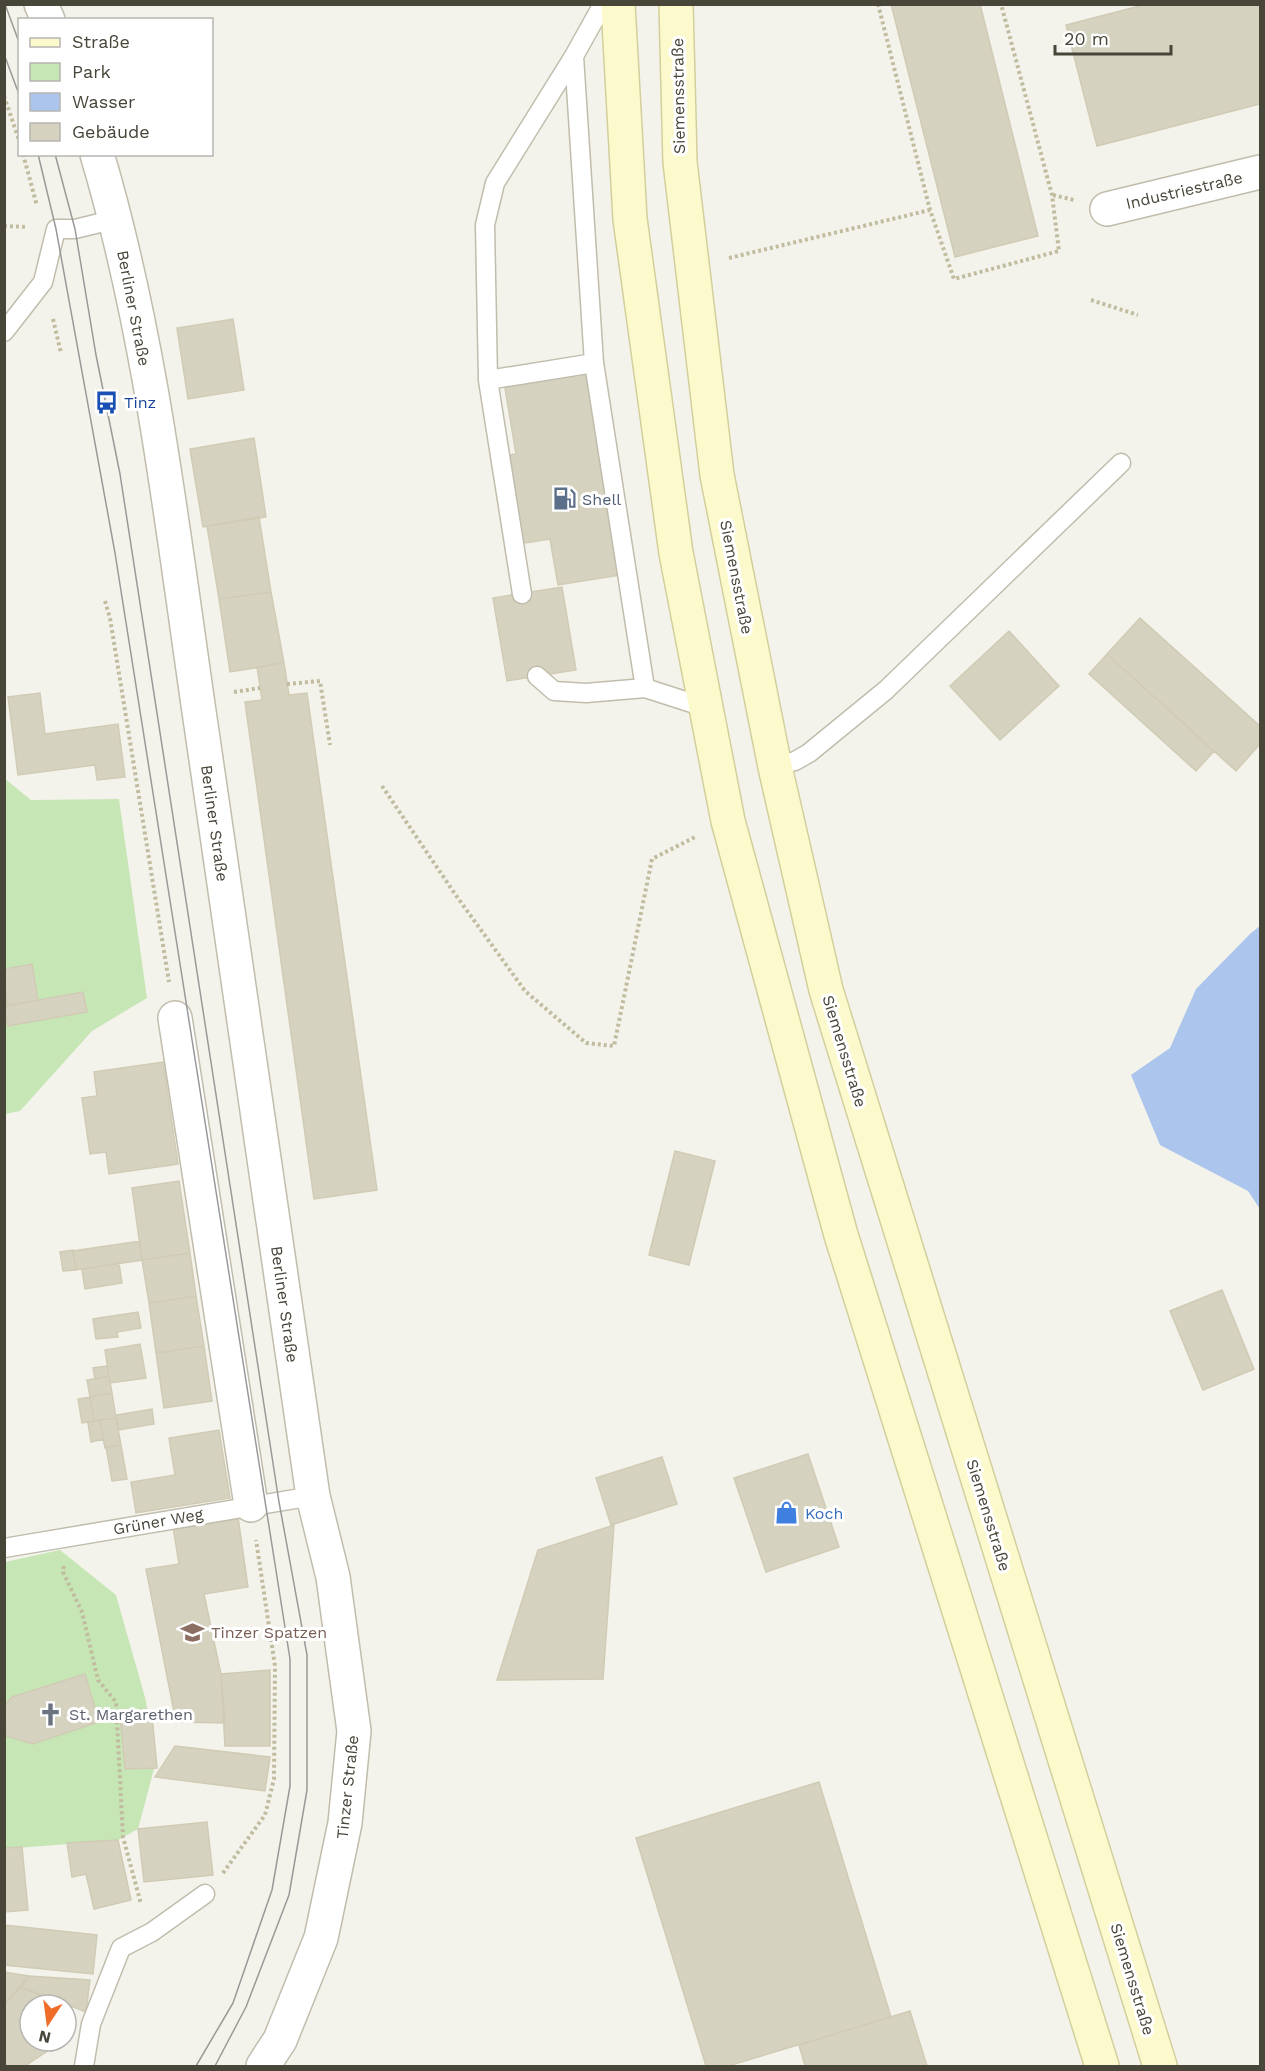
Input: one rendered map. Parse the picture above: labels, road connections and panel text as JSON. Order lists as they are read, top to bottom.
{
  "streets": {
    "main road": ["Siemensstraße"],
    "street": ["Industriestraße", "Berliner Straße", "Tinzer Straße"],
    "lane": ["Grüner Weg"]
  },
  "crossings": [
    ["Berliner Straße", "Grüner Weg"],
    ["Berliner Straße", "Tinzer Straße"],
    ["Grüner Weg", "Tinzer Straße"]
  ],
  "places": {
    "bus stop": ["Tinz"],
    "fuel station": ["Shell"],
    "shop": ["Koch"],
    "school or university": ["Tinzer Spatzen"],
    "church": ["St. Margarethen"]
  },
  "legend": [
    "Straße",
    "Park",
    "Wasser",
    "Gebäude"
  ],
  "scale_bar": "20 m",
  "north": "bottom"
}
